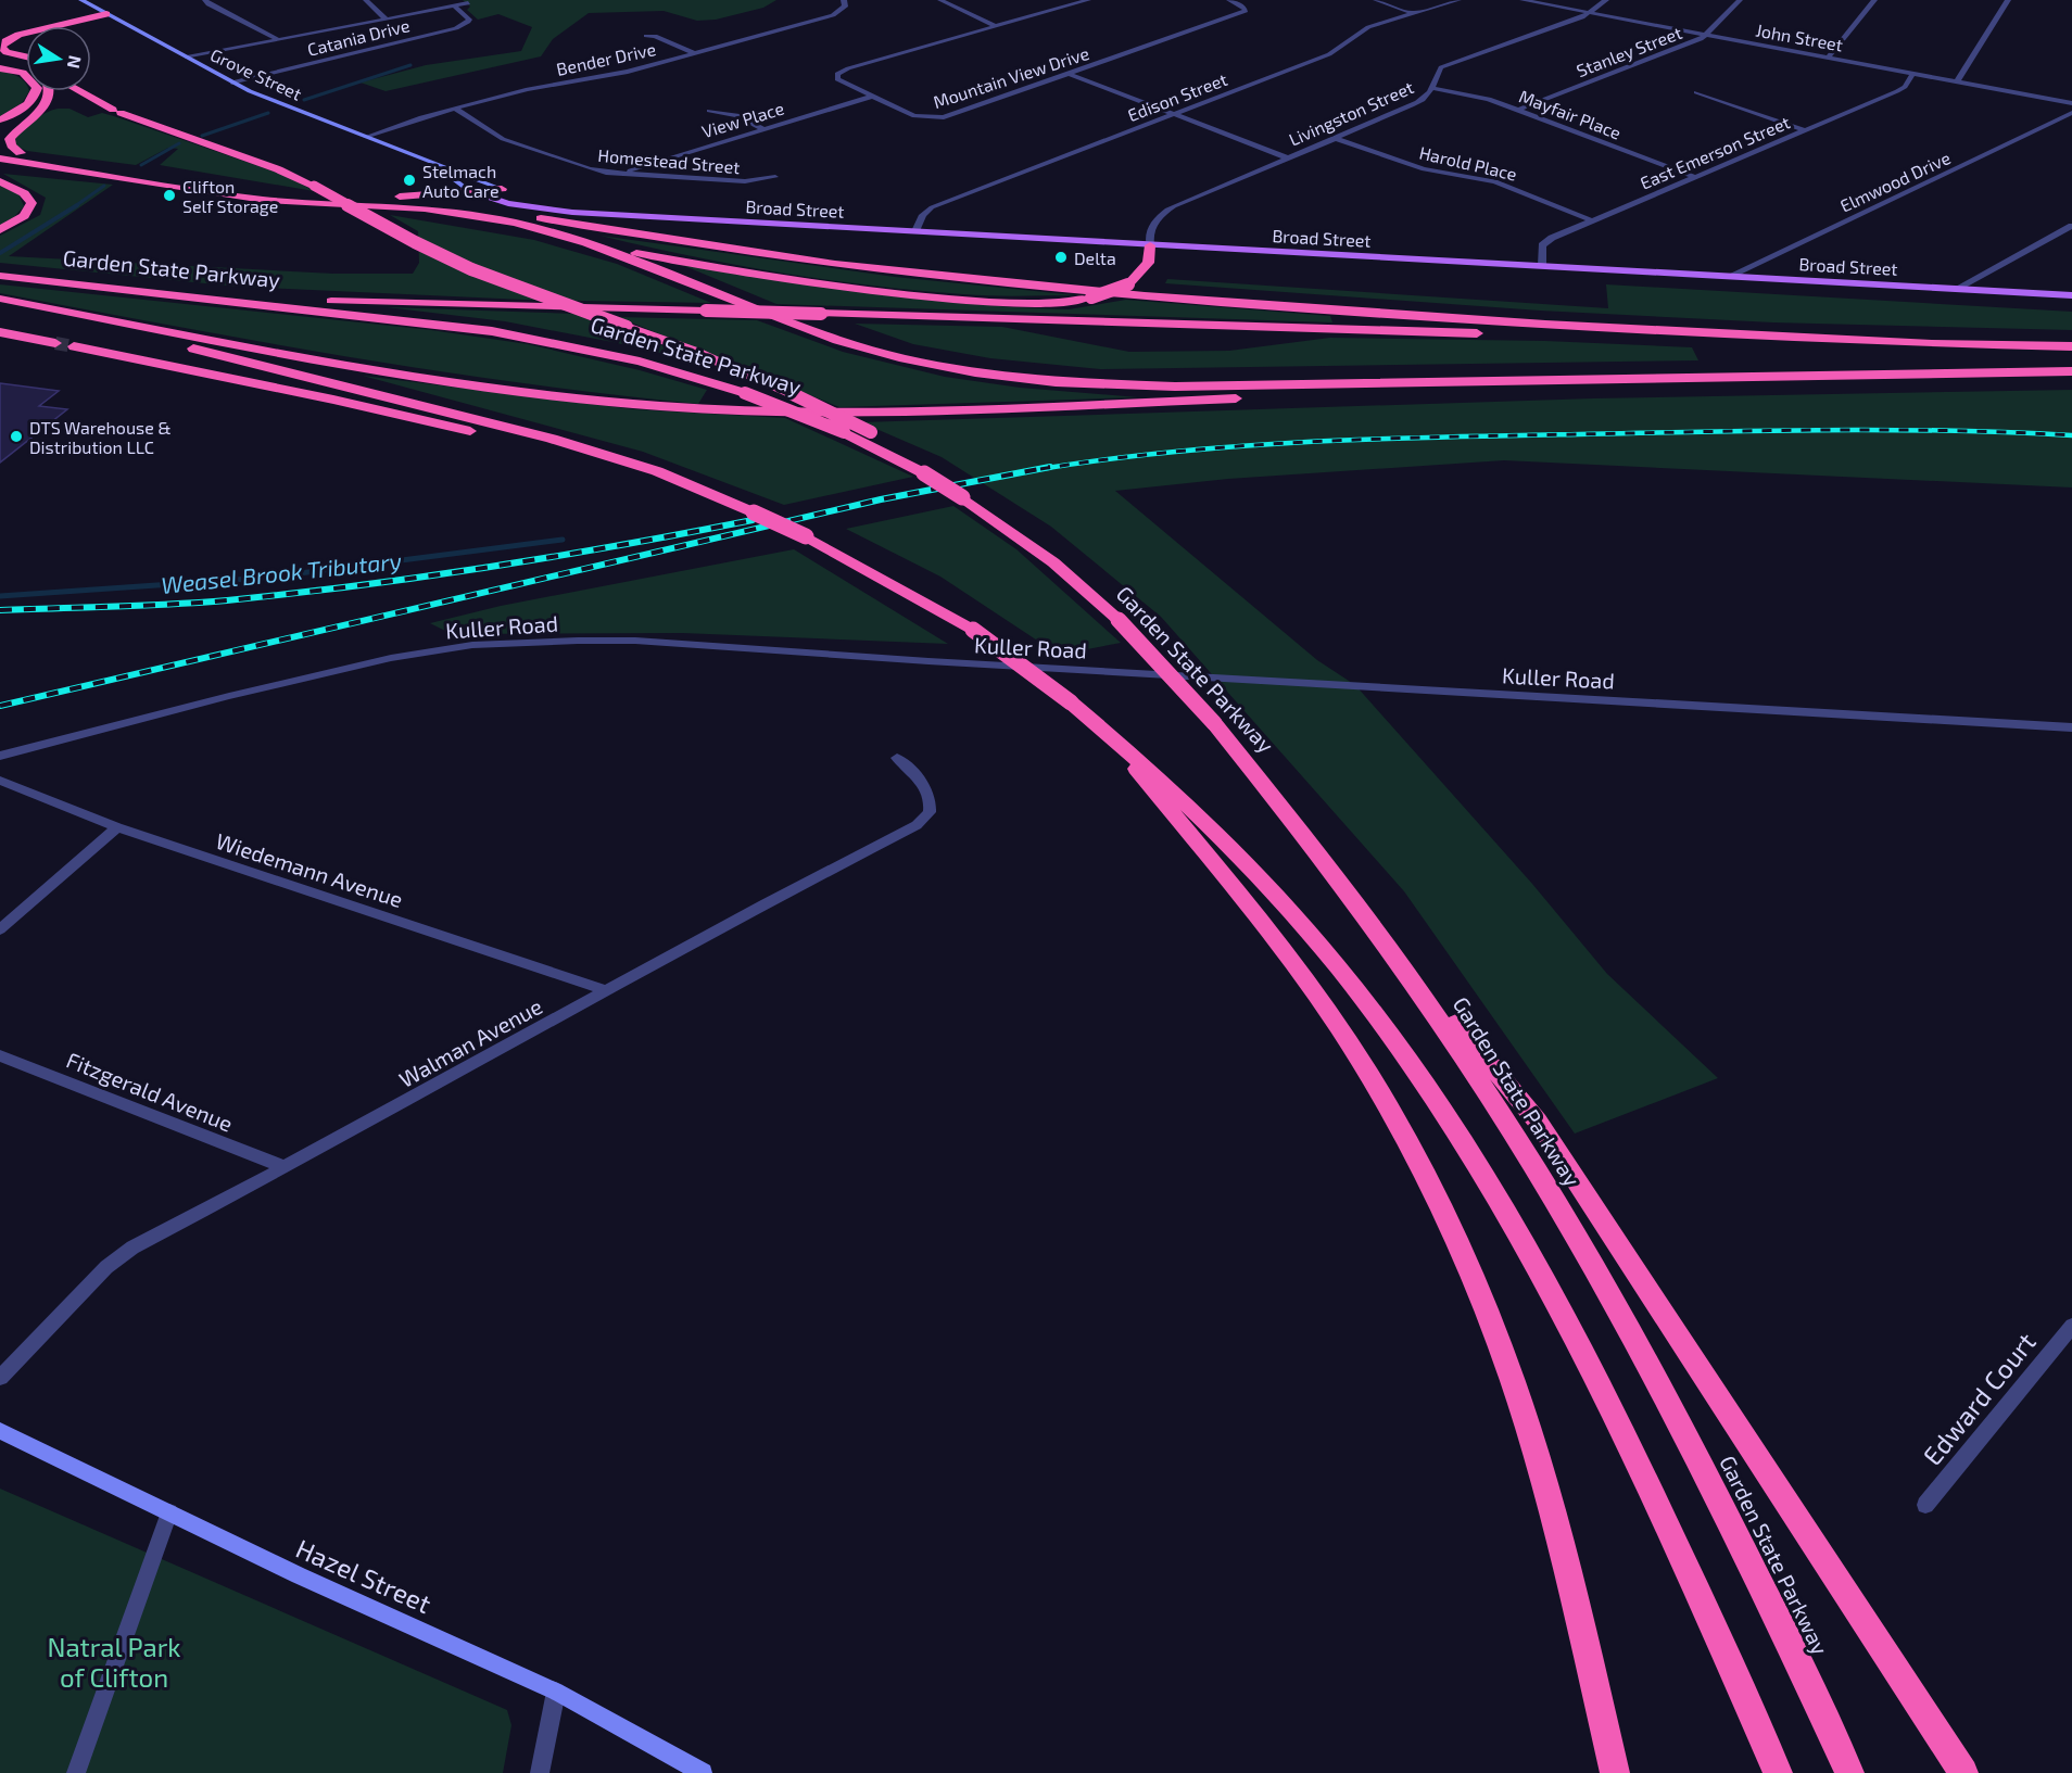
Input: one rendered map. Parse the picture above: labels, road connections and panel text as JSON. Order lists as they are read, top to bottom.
{
  "streets": {
    "highway": ["Garden State Parkway"],
    "main road": ["Broad Street"],
    "street": [
      "Catania Drive",
      "John Street",
      "Stanley Street",
      "Bender Drive",
      "Grove Street",
      "Mountain View Drive",
      "Edison Street",
      "Livingston Street",
      "Mayfair Place",
      "View Place",
      "East Emerson Street",
      "Homestead Street",
      "Harold Place",
      "Elmwood Drive",
      "Kuller Road",
      "Wiedemann Avenue",
      "Walman Avenue",
      "Fitzgerald Avenue",
      "Edward Court",
      "Hazel Street"
    ]
  },
  "crossings": [
    ["Catania Drive", "Grove Street"],
    ["John Street", "Stanley Street"],
    ["John Street", "Livingston Street"],
    ["John Street", "East Emerson Street"],
    ["Stanley Street", "Mayfair Place"],
    ["Bender Drive", "Grove Street"],
    ["Bender Drive", "Homestead Street"],
    ["Grove Street", "Broad Street"],
    ["Mountain View Drive", "View Place"],
    ["Edison Street", "Broad Street"],
    ["Livingston Street", "Mayfair Place"],
    ["Livingston Street", "Harold Place"],
    ["Livingston Street", "Broad Street"],
    ["Mayfair Place", "East Emerson Street"],
    ["View Place", "Homestead Street"],
    ["East Emerson Street", "Harold Place"],
    ["East Emerson Street", "Broad Street"],
    ["Elmwood Drive", "Broad Street"],
    ["Wiedemann Avenue", "Walman Avenue"],
    ["Walman Avenue", "Fitzgerald Avenue"]
  ],
  "water": ["Weasel Brook Tributary"],
  "parks": ["Natral Park of Clifton"],
  "places": [
    "Stelmach Auto Care",
    "Clifton Self Storage",
    "Delta",
    "DTS Warehouse & Distribution LLC"
  ],
  "north": "right"
}
